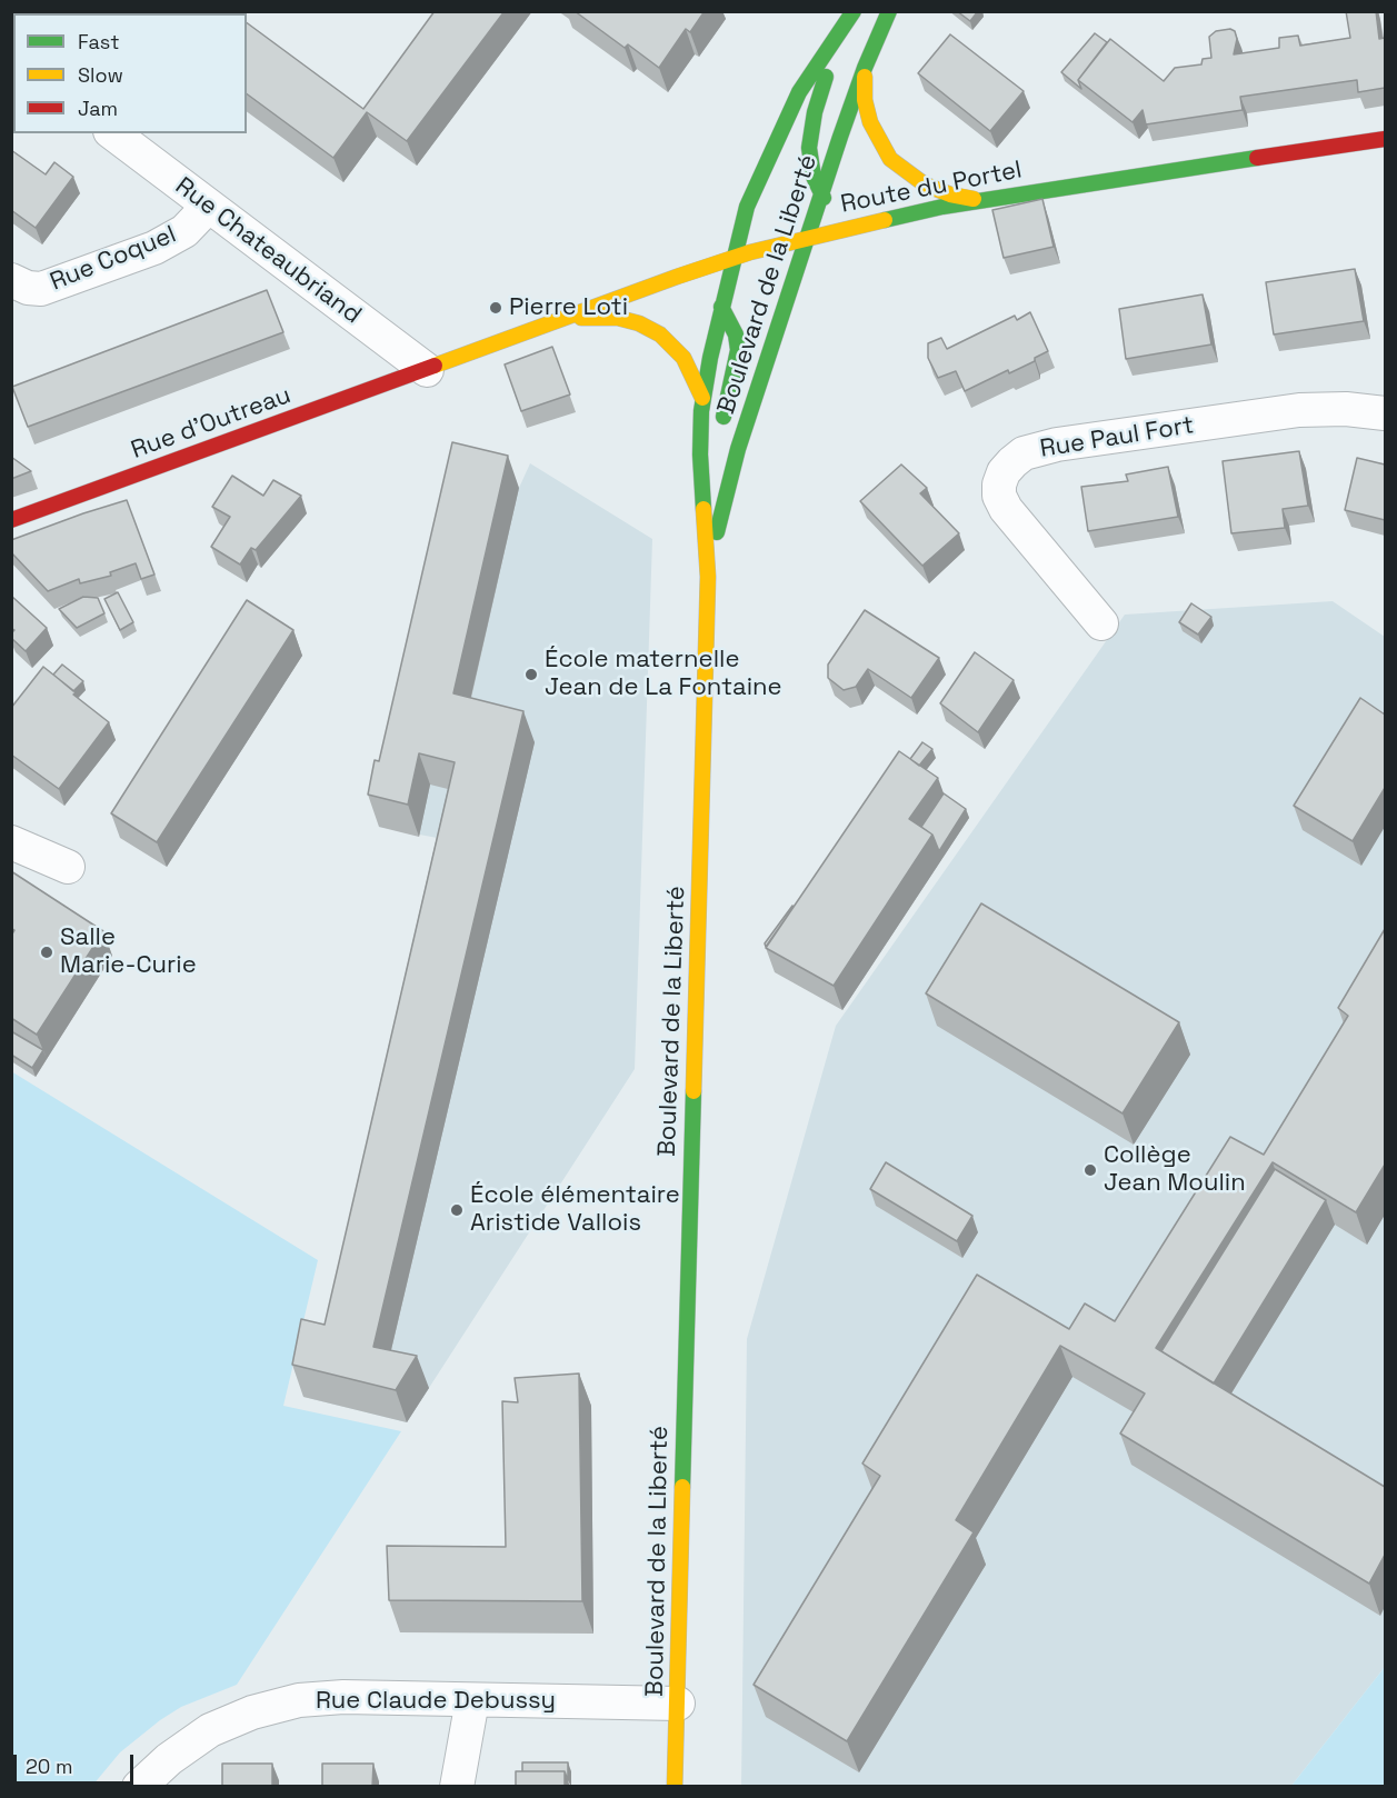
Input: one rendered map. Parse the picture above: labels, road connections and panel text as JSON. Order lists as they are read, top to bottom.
{
  "streets": {
    "main road": ["Route du Portel", "Boulevard de la Liberté", "Rue d'Outreau"],
    "street": [
      "Rue Chateaubriand",
      "Rue Coquel",
      "Rue Paul Fort",
      "Rue Claude Debussy"
    ]
  },
  "crossings": [
    ["Route du Portel", "Rue Chateaubriand"],
    ["Route du Portel", "Boulevard de la Liberté"],
    ["Route du Portel", "Rue d'Outreau"],
    ["Rue Chateaubriand", "Rue Coquel"],
    ["Rue Chateaubriand", "Rue d'Outreau"],
    ["Boulevard de la Liberté", "Rue Claude Debussy"]
  ],
  "places": [
    "Pierre Loti",
    "École maternelle Jean de La Fontaine",
    "Salle Marie-Curie",
    "Collège Jean Moulin",
    "École élémentaire Aristide Vallois"
  ],
  "legend": ["Fast", "Slow", "Jam"],
  "scale_bar": "20 m"
}
